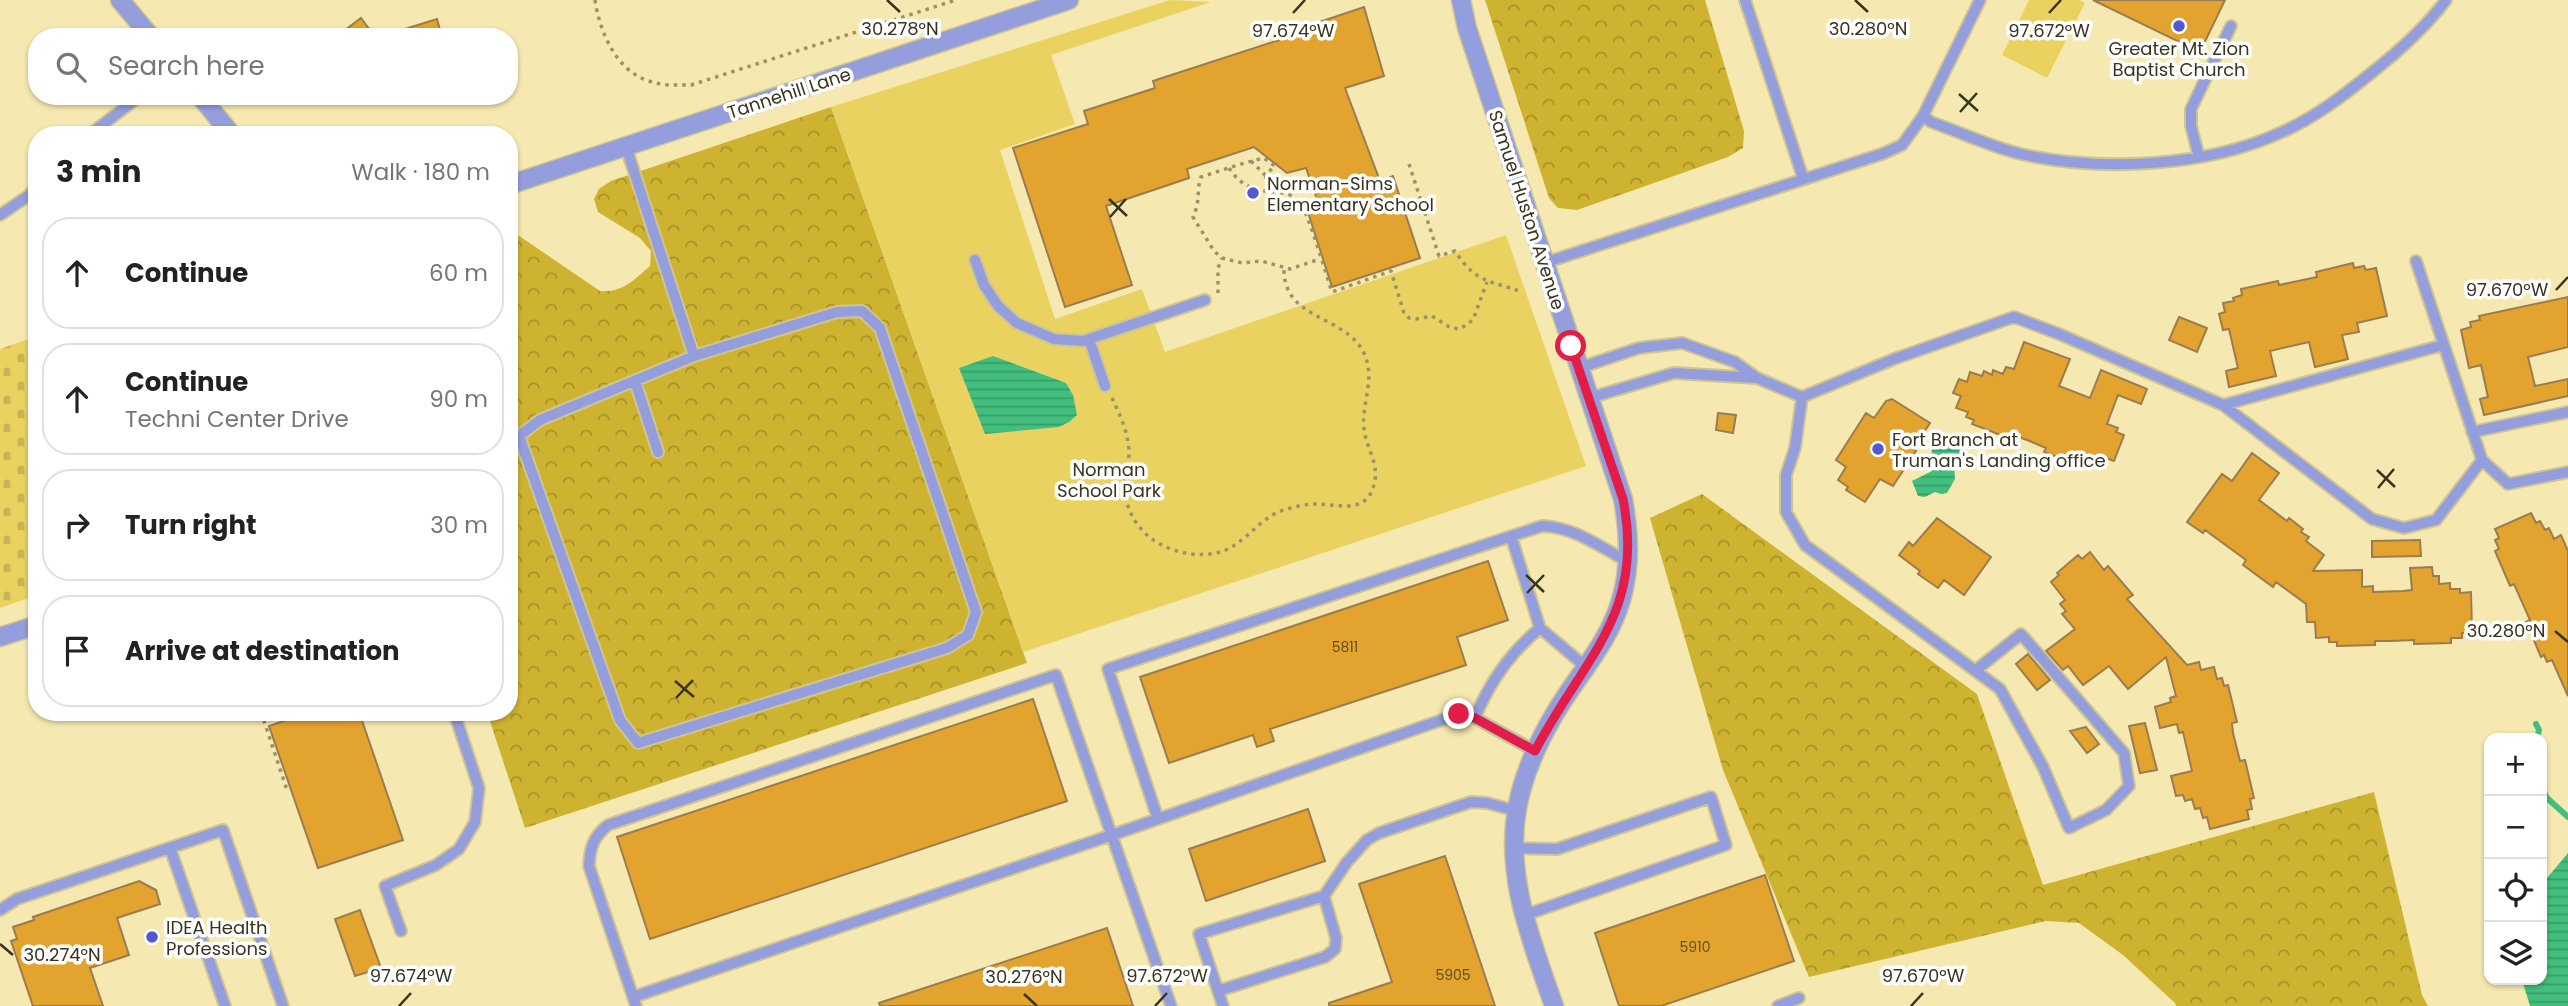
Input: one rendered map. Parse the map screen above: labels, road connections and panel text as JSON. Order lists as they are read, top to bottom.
{
  "streets": {
    "street": ["Tannehill Lane", "Samuel Huston Avenue"]
  },
  "parks": ["Norman School Park"],
  "places": [
    "Greater Mt. Zion Baptist Church",
    "Norman-Sims Elementary School",
    "Fort Branch at Truman's Landing office",
    "IDEA Health Professions"
  ],
  "house_numbers": ["5811", "5910", "5905"],
  "page": {
    "search": "Search here",
    "heading": ["3 min", "Walk · 180 m"],
    "list": [
      ["Continue", "60 m"],
      ["Continue", "Techni Center Drive", "90 m"],
      ["Turn right", "30 m"],
      "Arrive at destination"
    ],
    "map_buttons": ["+", "−"]
  },
  "coordinates": [
    "30.278°N",
    "30.280°N",
    "97.674°W",
    "97.672°W",
    "97.670°W",
    "30.274°N",
    "30.276°N"
  ]
}
